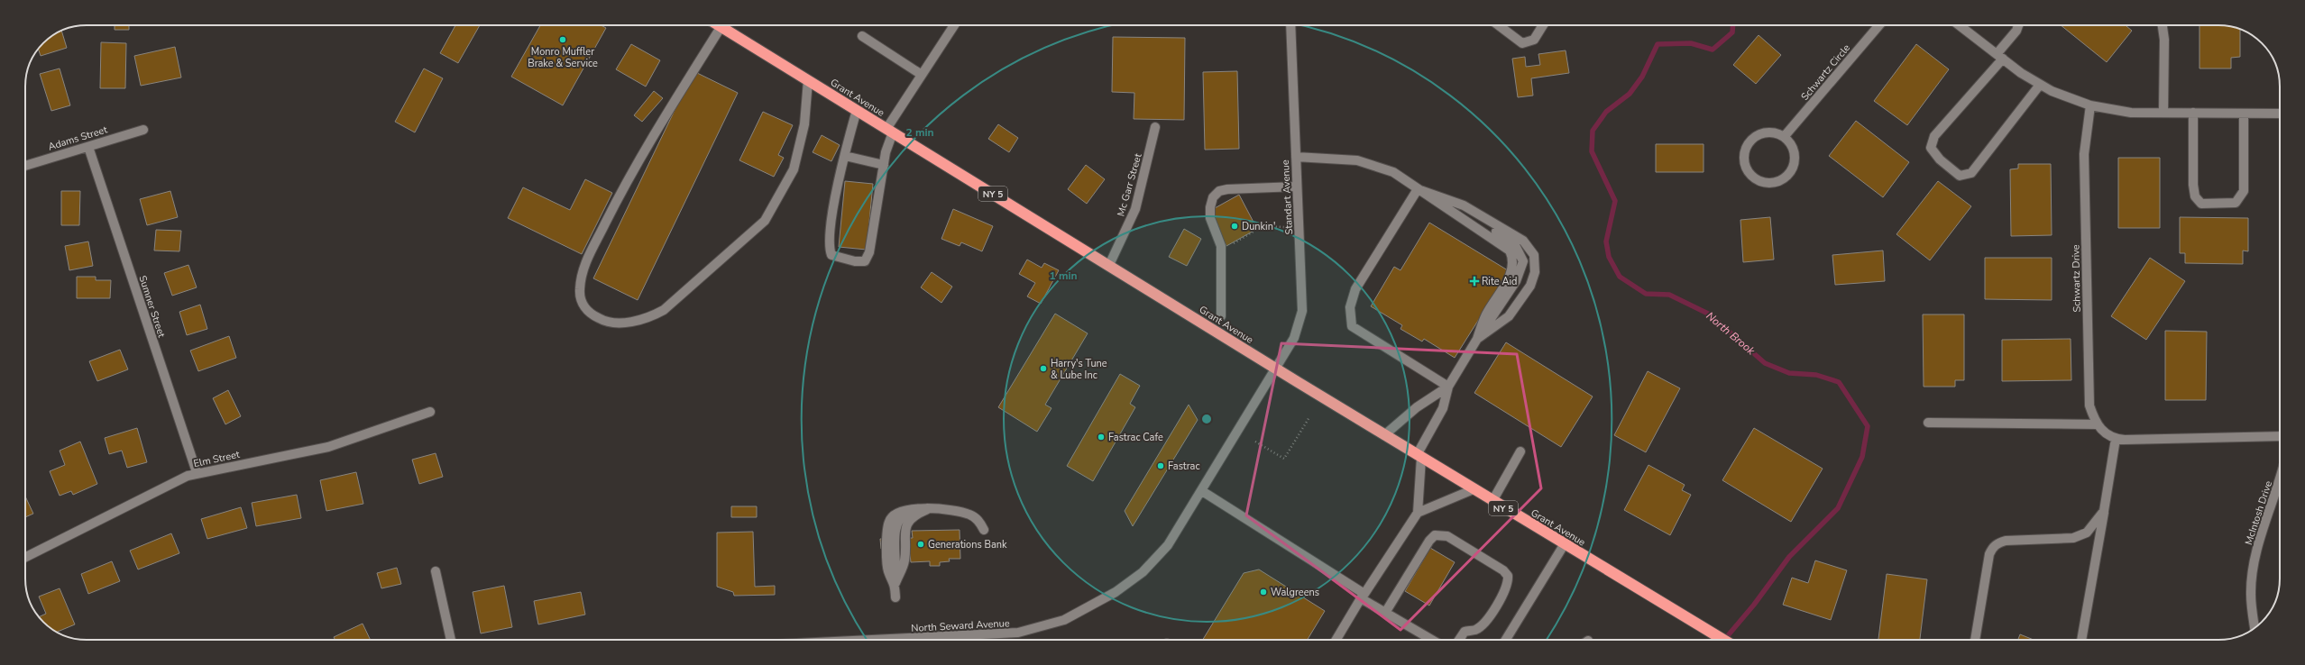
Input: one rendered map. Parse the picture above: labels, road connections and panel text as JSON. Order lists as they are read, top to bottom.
{
  "streets": {
    "highway": ["Grant Avenue", "NY 5"],
    "street": [
      "Schwartz Circle",
      "Adams Street",
      "Mc Garr Street",
      "Standart Avenue",
      "Schwartz Drive",
      "Sumner Street",
      "Elm Street",
      "McIntosh Drive",
      "North Seward Avenue"
    ]
  },
  "crossings": [
    ["Grant Avenue", "Mc Garr Street"],
    ["Grant Avenue", "Standart Avenue"],
    ["Grant Avenue", "North Seward Avenue"],
    ["Adams Street", "Sumner Street"],
    ["Standart Avenue", "North Seward Avenue"],
    ["Sumner Street", "Elm Street"]
  ],
  "water": ["North Brook"],
  "places": {
    "other": [
      "Monro Muffler Brake & Service",
      "Dunkin'",
      "Harry's Tune & Lube Inc",
      "Fastrac Cafe",
      "Fastrac",
      "Generations Bank",
      "Walgreens"
    ],
    "health": ["Rite Aid"]
  },
  "rings": ["2 min", "1 min"]
}
